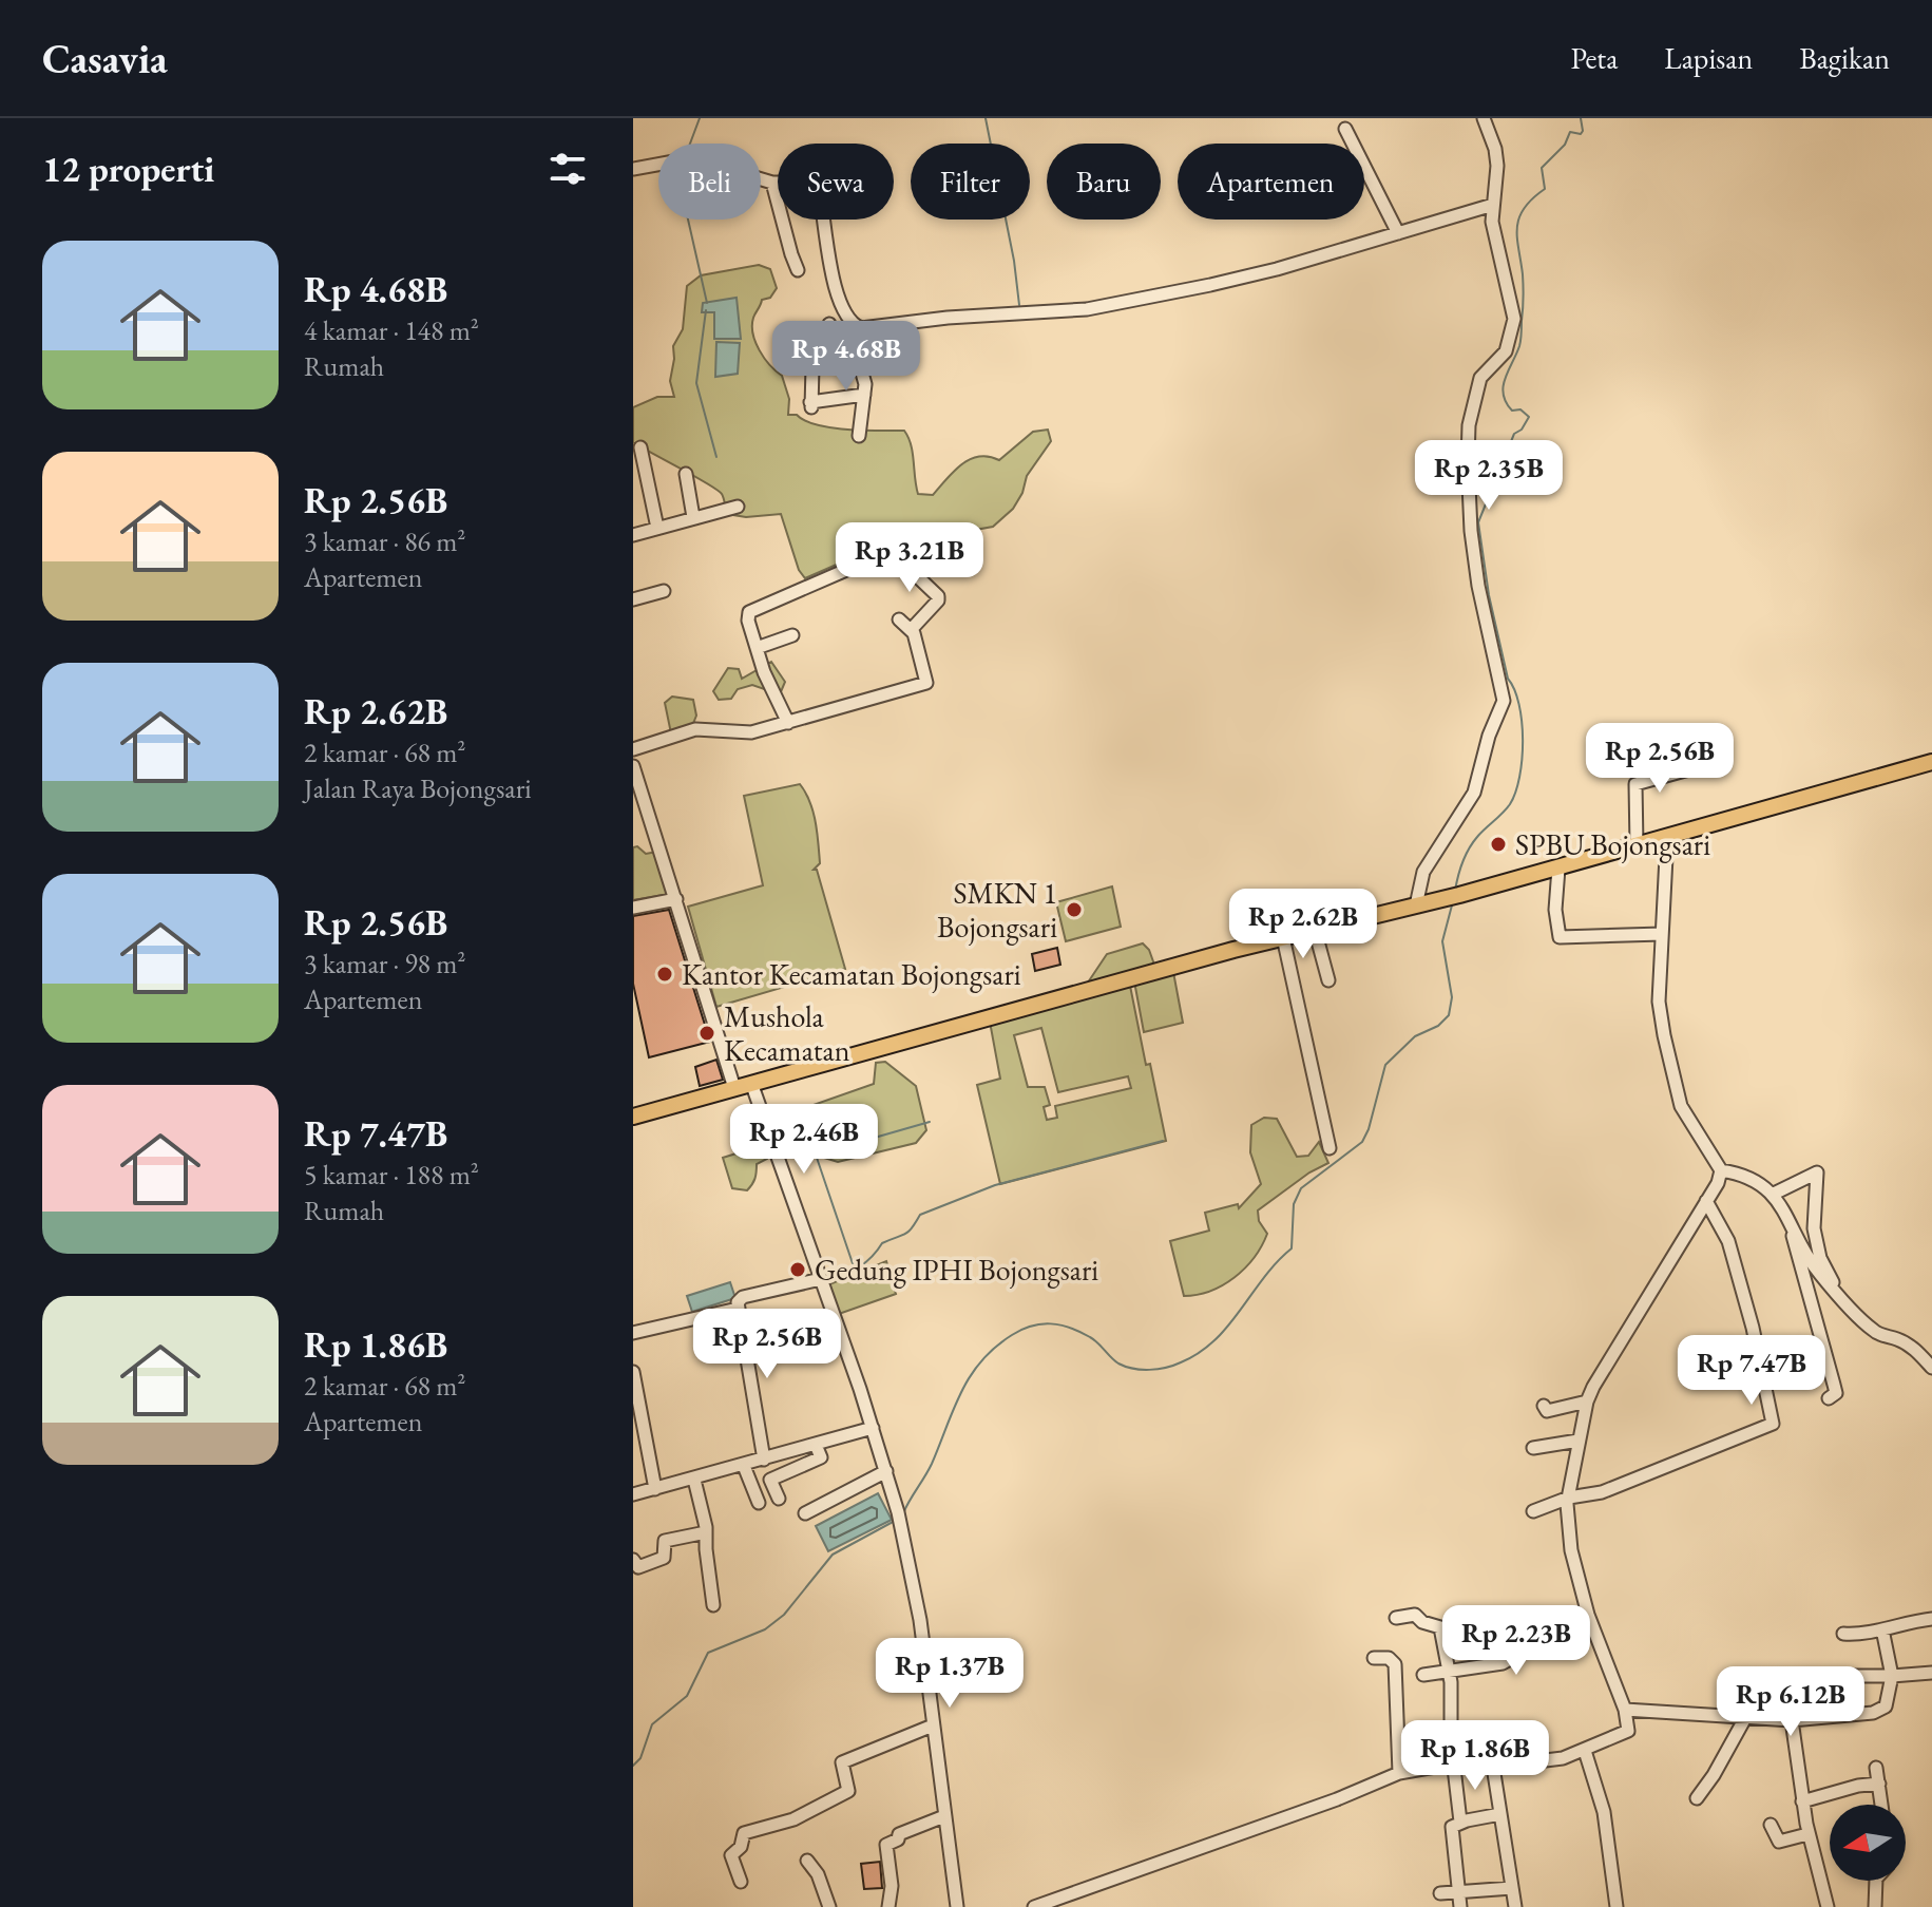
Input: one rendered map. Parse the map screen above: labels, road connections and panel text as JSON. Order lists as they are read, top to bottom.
{
  "places": [
    "SPBU Bojongsari",
    "SMKN 1 Bojongsari",
    "Kantor Kecamatan Bojongsari",
    "Mushola Kecamatan",
    "Gedung IPHI Bojongsari"
  ],
  "north": "left",
  "page": {
    "header": "Casavia",
    "nav": ["Peta", "Lapisan", "Bagikan"],
    "heading": "12 properti",
    "chip": [
      "Beli",
      "Sewa",
      "Filter",
      "Baru",
      "Apartemen"
    ],
    "list": [
      {
        "name": "Rp 4.68B",
        "note": "4 kamar · 148 m² · Rumah"
      },
      {
        "name": "Rp 2.56B",
        "note": "3 kamar · 86 m² · Apartemen"
      },
      {
        "name": "Rp 2.62B",
        "note": "2 kamar · 68 m² · Jalan Raya Bojongsari"
      },
      {
        "name": "Rp 2.56B",
        "note": "3 kamar · 98 m² · Apartemen"
      },
      {
        "name": "Rp 7.47B",
        "note": "5 kamar · 188 m² · Rumah"
      },
      {
        "name": "Rp 1.86B",
        "note": "2 kamar · 68 m² · Apartemen"
      }
    ],
    "price": [
      "Rp 4.68B",
      "Rp 2.35B",
      "Rp 3.21B",
      "Rp 2.56B",
      "Rp 2.62B",
      "Rp 2.46B",
      "Rp 2.56B",
      "Rp 7.47B",
      "Rp 2.23B",
      "Rp 1.37B",
      "Rp 6.12B",
      "Rp 1.86B"
    ]
  }
}
